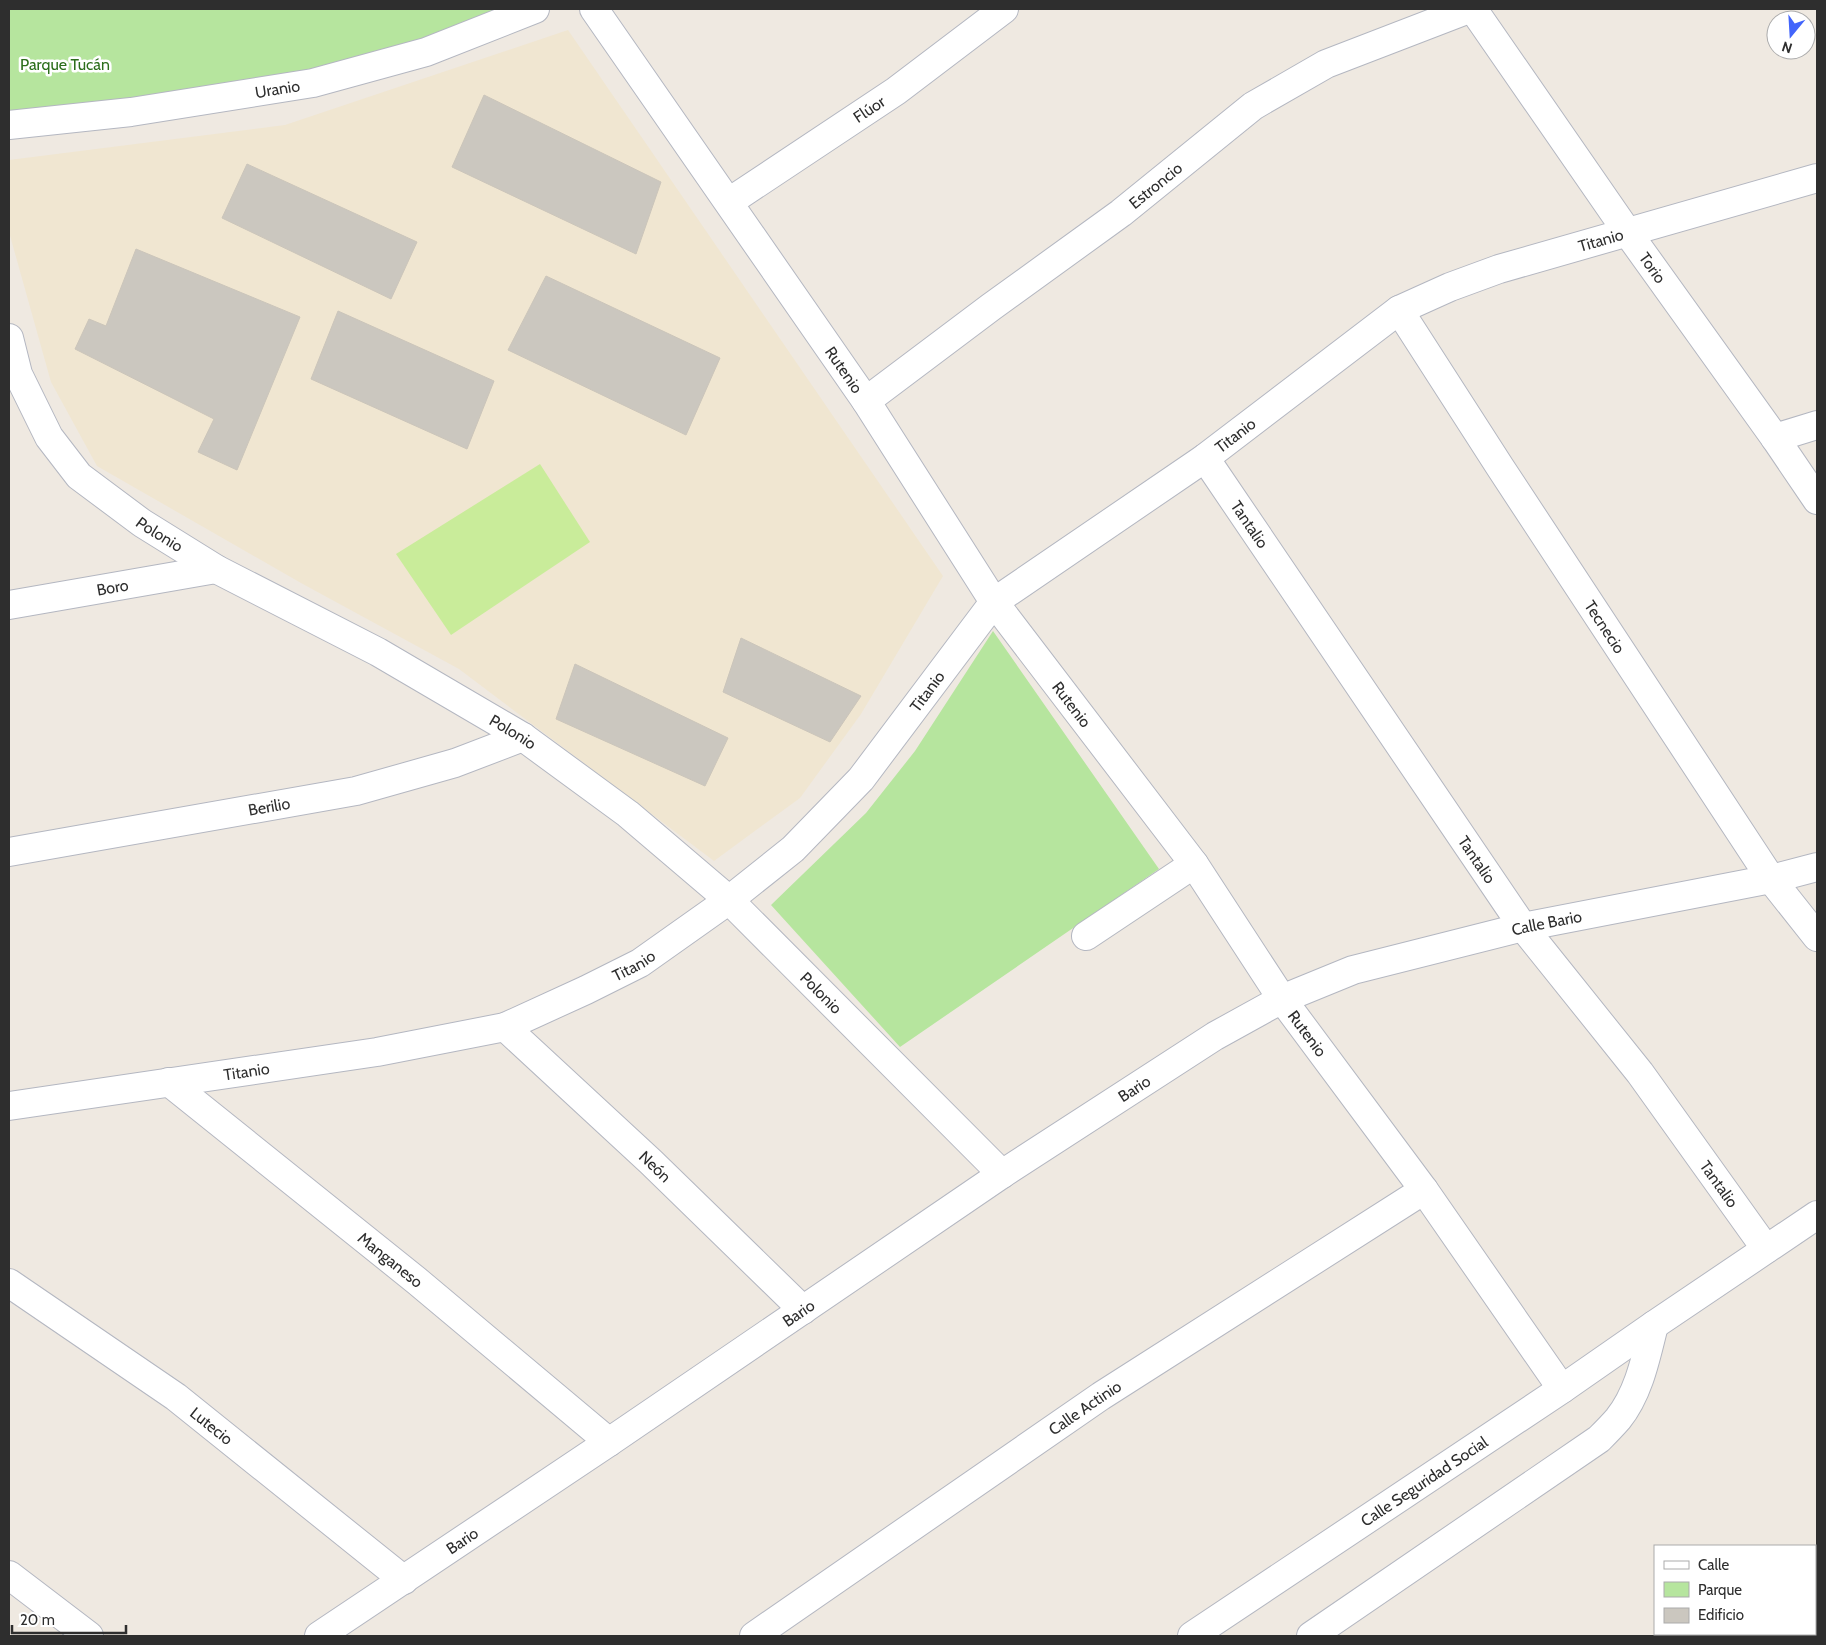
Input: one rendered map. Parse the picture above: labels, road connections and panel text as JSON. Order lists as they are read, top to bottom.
{
  "streets": {
    "street": [
      "Uranio",
      "Flúor",
      "Estroncio",
      "Titanio",
      "Torio",
      "Rutenio",
      "Tantalio",
      "Polonio",
      "Boro",
      "Tecnecio",
      "Berilio",
      "Calle Bario",
      "Bario",
      "Neón",
      "Manganeso",
      "Calle Actinio",
      "Lutecio",
      "Calle Seguridad Social"
    ]
  },
  "crossings": [
    ["Flúor", "Rutenio"],
    ["Estroncio", "Rutenio"],
    ["Titanio", "Torio"],
    ["Titanio", "Rutenio"],
    ["Titanio", "Tantalio"],
    ["Titanio", "Polonio"],
    ["Titanio", "Tecnecio"],
    ["Titanio", "Neón"],
    ["Titanio", "Manganeso"],
    ["Rutenio", "Calle Bario"],
    ["Rutenio", "Bario"],
    ["Rutenio", "Calle Actinio"],
    ["Rutenio", "Calle Seguridad Social"],
    ["Tantalio", "Calle Bario"],
    ["Tantalio", "Calle Seguridad Social"],
    ["Polonio", "Boro"],
    ["Polonio", "Berilio"],
    ["Polonio", "Bario"],
    ["Tecnecio", "Calle Bario"],
    ["Calle Bario", "Bario"],
    ["Bario", "Neón"],
    ["Bario", "Manganeso"],
    ["Bario", "Lutecio"]
  ],
  "parks": ["Parque Tucán"],
  "legend": ["Calle", "Parque", "Edificio"],
  "scale_bar": "20 m",
  "north": "bottom"
}
